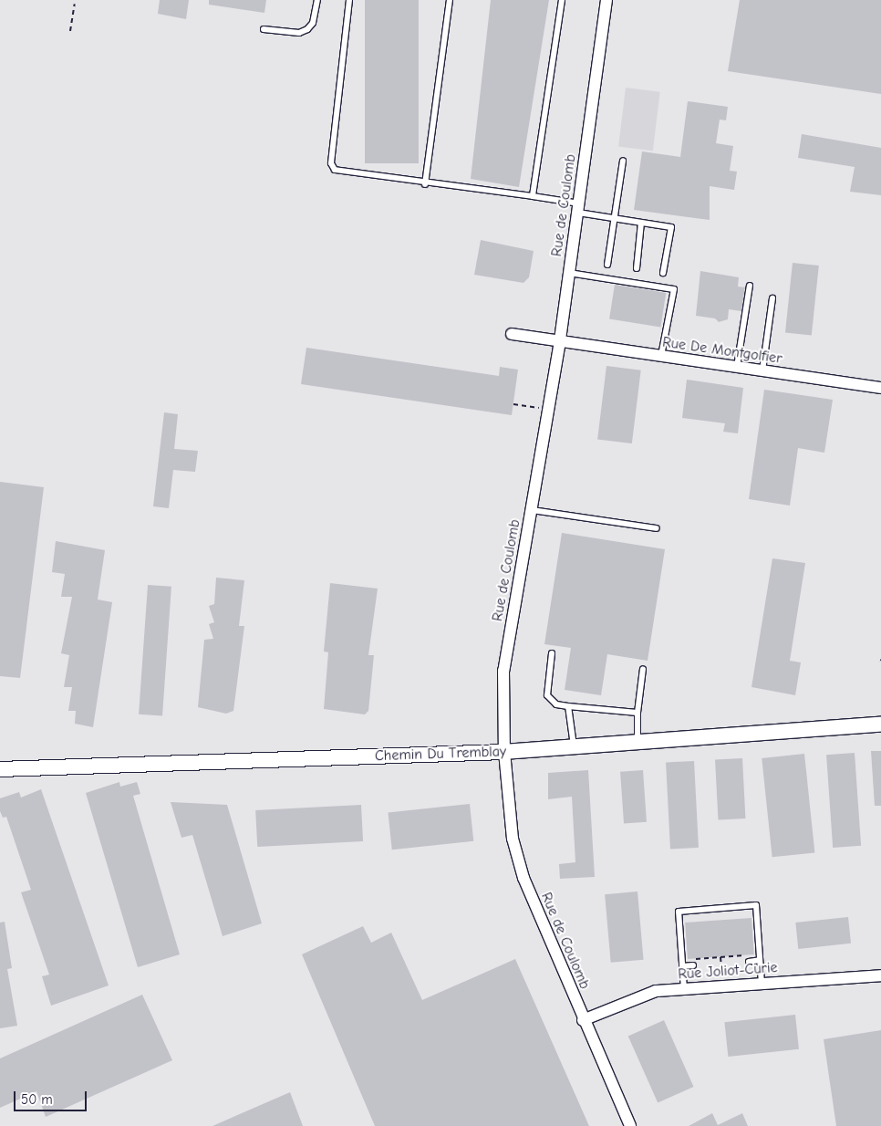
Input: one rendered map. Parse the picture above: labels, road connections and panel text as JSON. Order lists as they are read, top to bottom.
{
  "streets": {
    "street": [
      "Rue de Coulomb",
      "Rue De Montgolfier",
      "Chemin Du Tremblay",
      "Rue Joliot-Curie"
    ]
  },
  "crossings": [
    ["Rue de Coulomb", "Rue De Montgolfier"],
    ["Rue de Coulomb", "Chemin Du Tremblay"],
    ["Rue de Coulomb", "Rue Joliot-Curie"]
  ],
  "scale_bar": "50 m"
}
